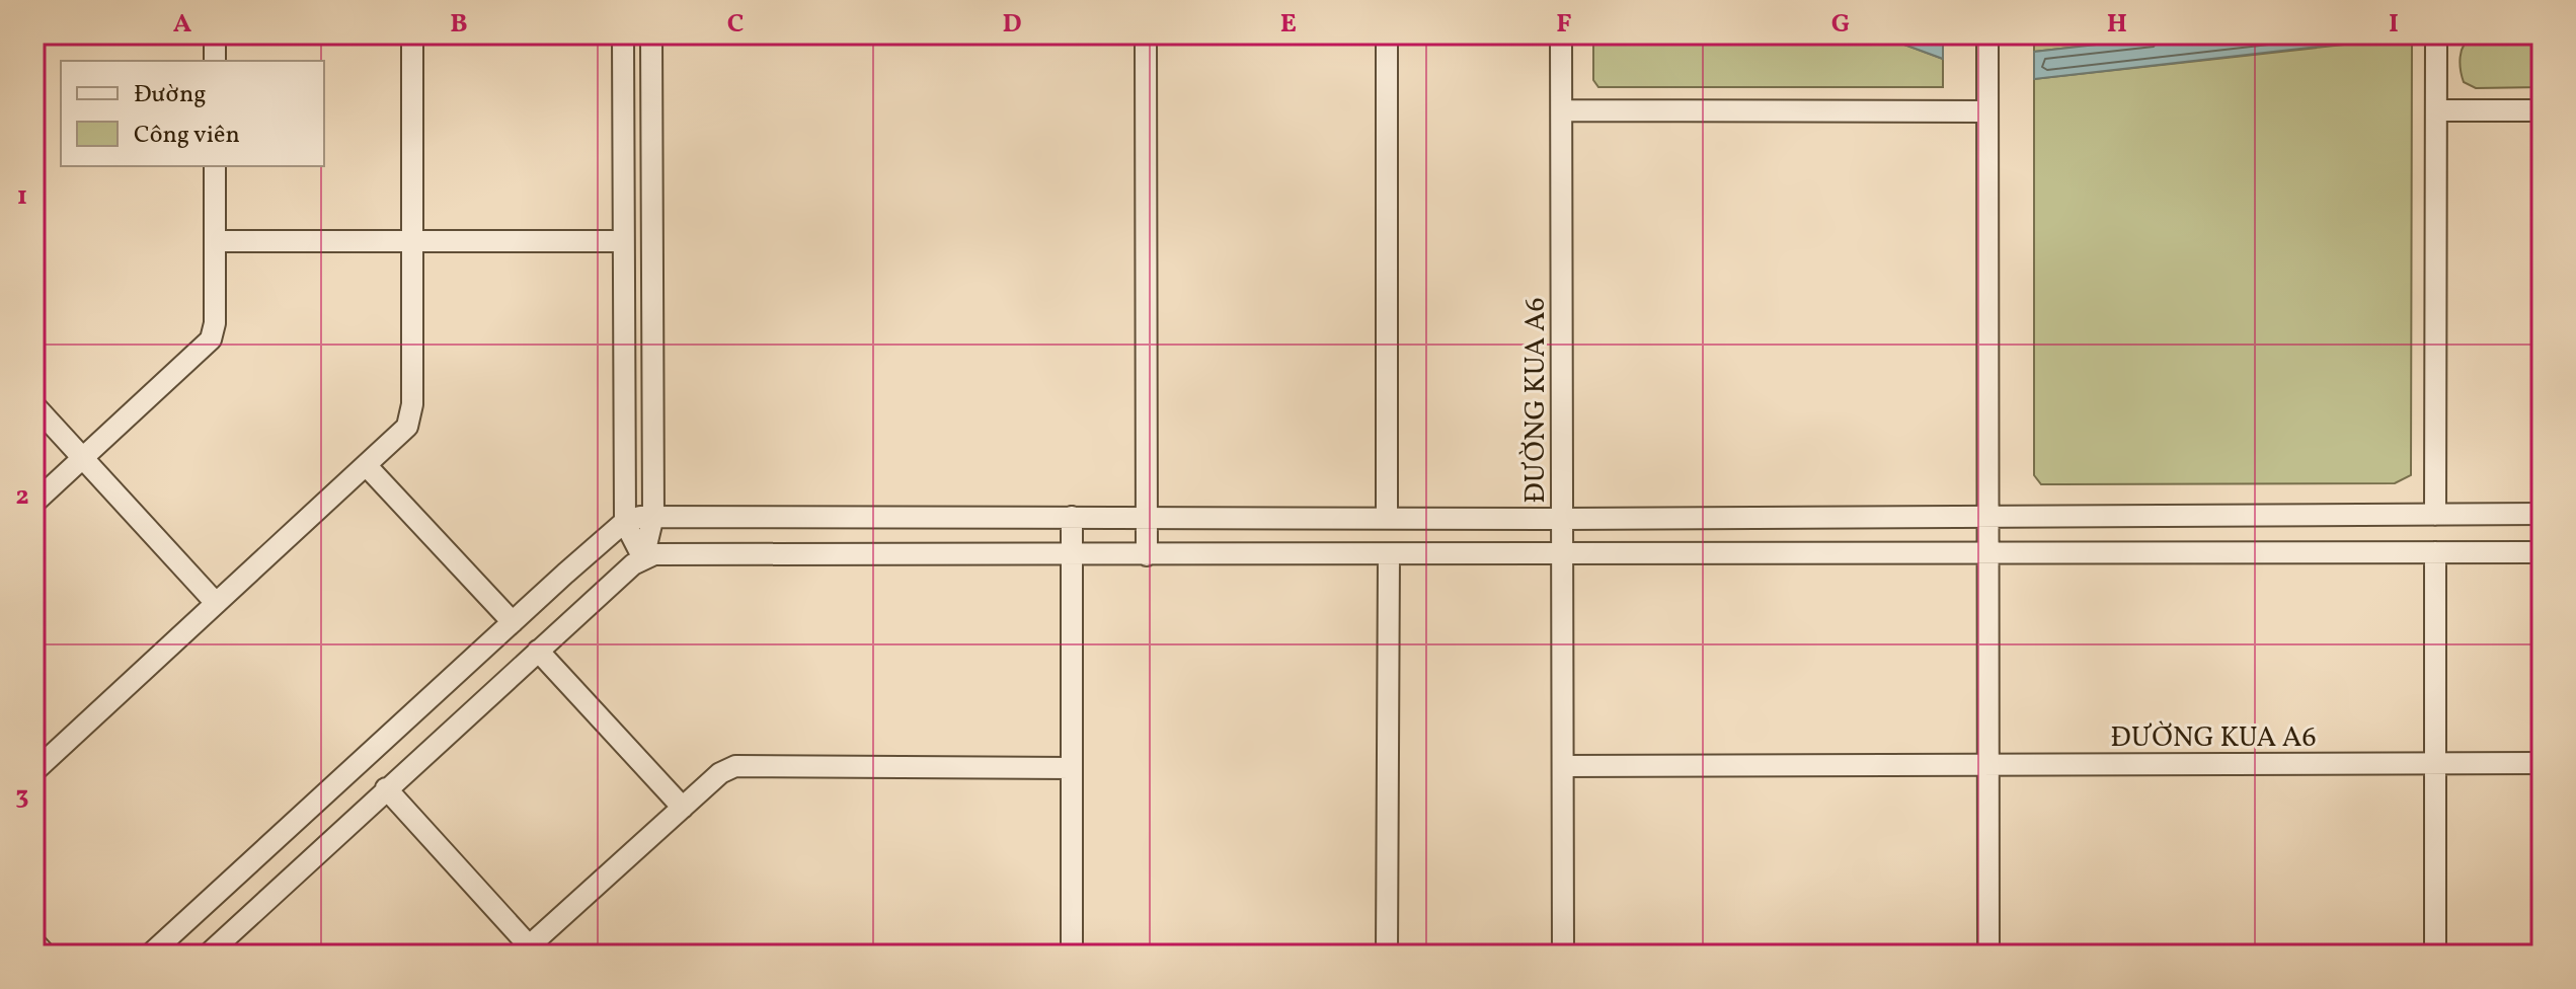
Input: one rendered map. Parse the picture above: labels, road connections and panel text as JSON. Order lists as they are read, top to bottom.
{
  "streets": {
    "street": ["ĐƯỜNG KUA A6"]
  },
  "legend": ["Đường", "Công viên"],
  "grid": {
    "columns": [
      "A",
      "B",
      "C",
      "D",
      "E",
      "F",
      "G",
      "H",
      "I"
    ],
    "rows": ["1", "2", "3"]
  }
}
